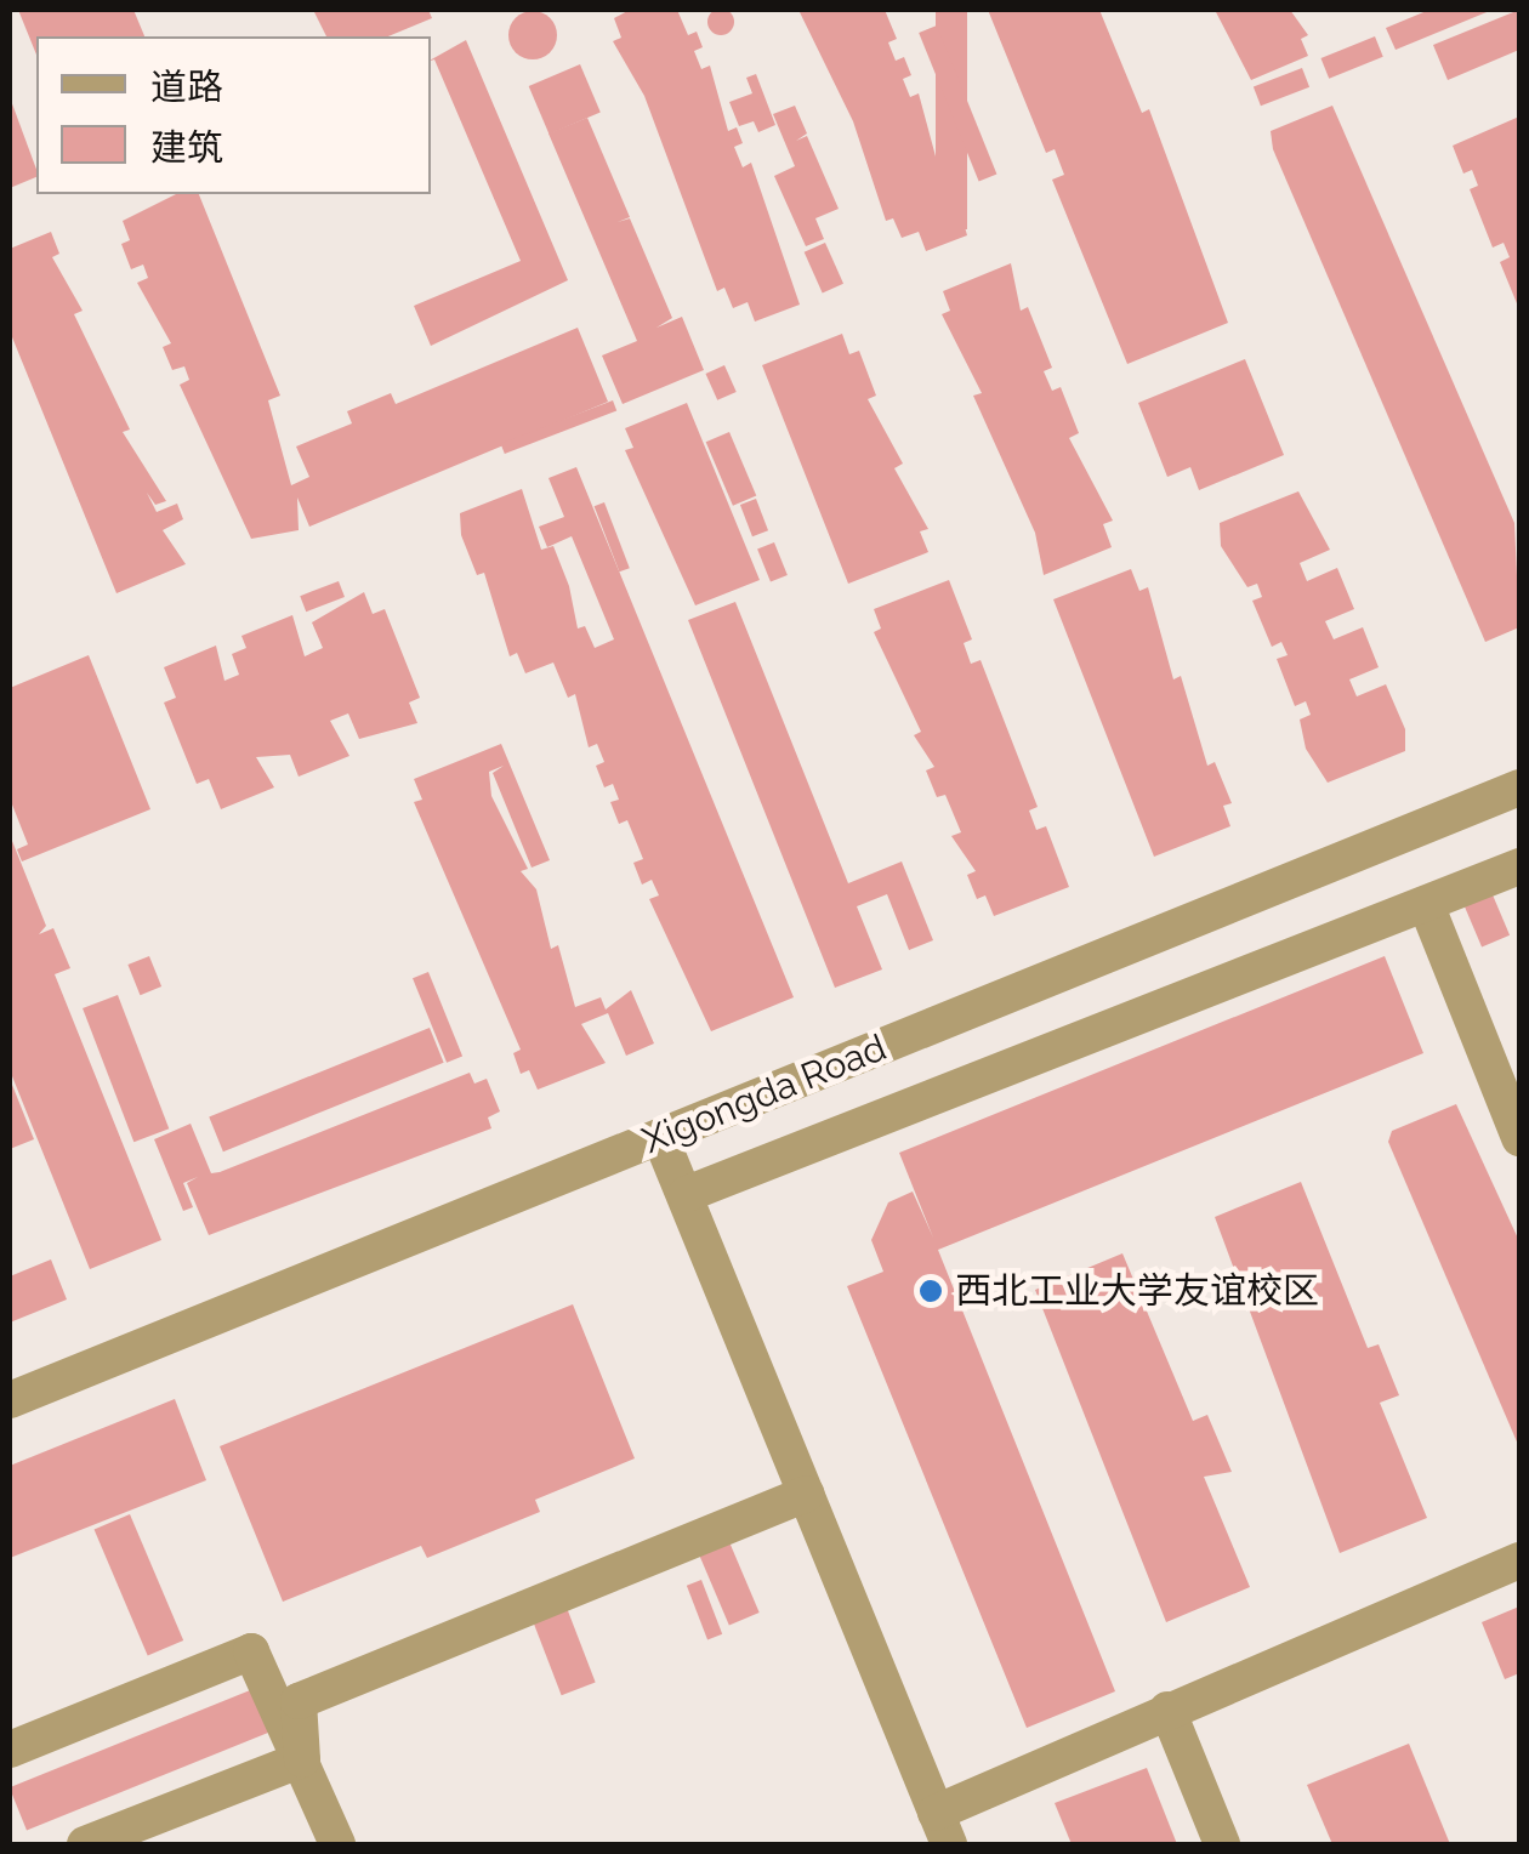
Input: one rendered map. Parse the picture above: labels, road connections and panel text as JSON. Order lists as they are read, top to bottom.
{
  "streets": {
    "street": ["Xigongda Road"]
  },
  "places": ["西北工业大学友谊校区"],
  "legend": ["道路", "建筑"]
}
